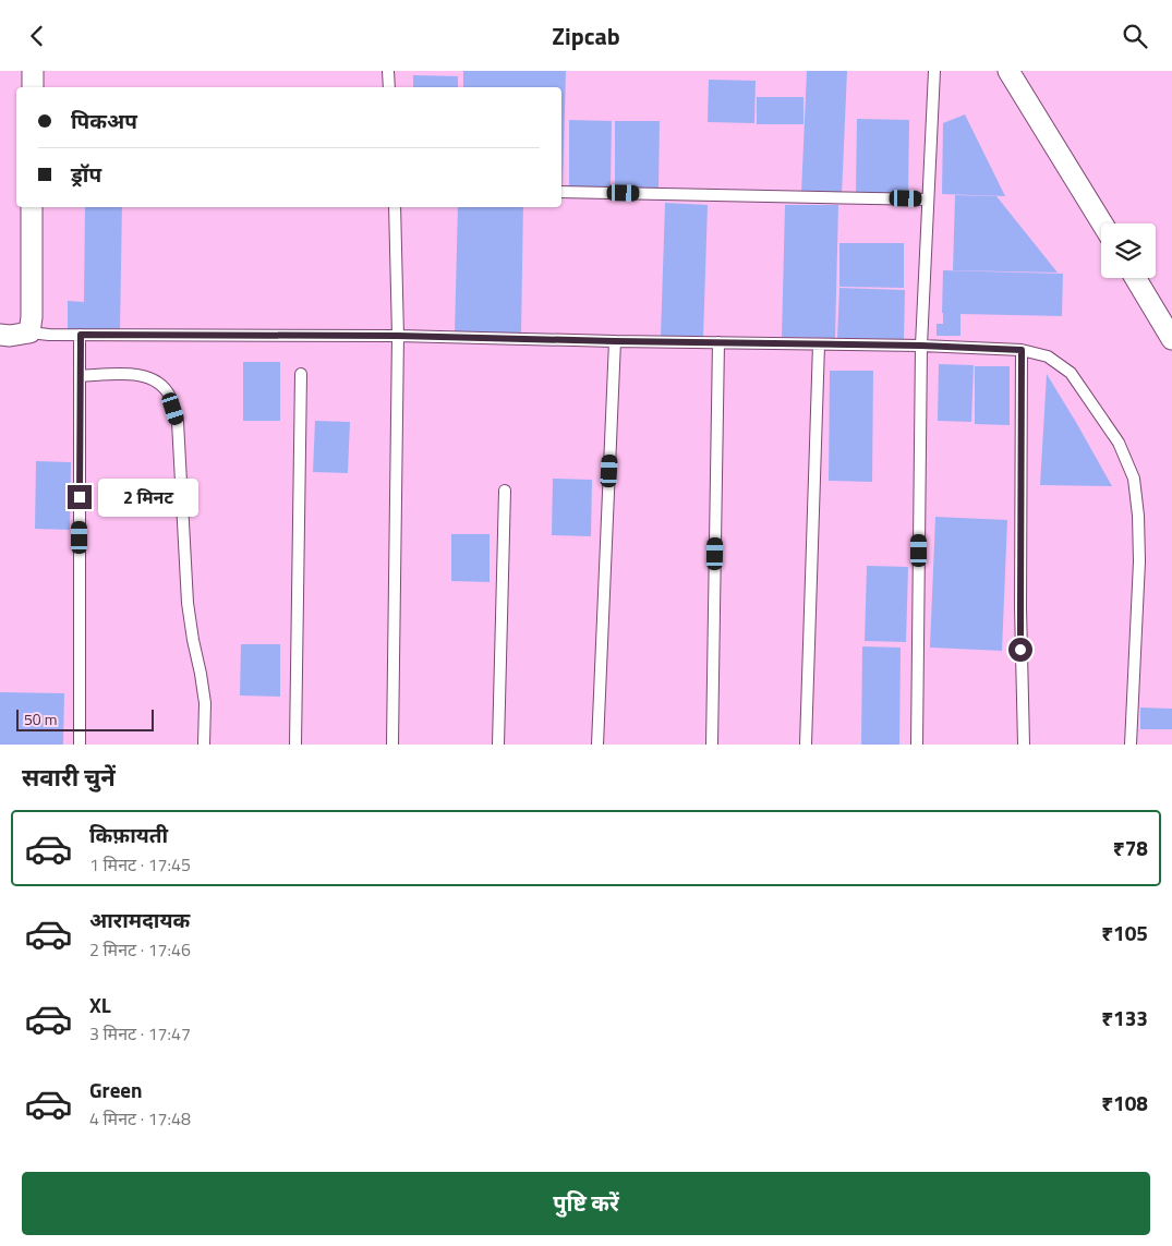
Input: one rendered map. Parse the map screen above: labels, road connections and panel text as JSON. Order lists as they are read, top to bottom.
{
  "scale_bar": "50 m",
  "page": {
    "header": "Zipcab",
    "banner": ["पिकअप", "ड्रॉप"],
    "bubble": "2 मिनट",
    "scale": "50 m",
    "heading": "सवारी चुनें",
    "list": [
      {
        "name": "किफ़ायती",
        "note": "1 मिनट · 17:45",
        "value": "₹78"
      },
      {
        "name": "आरामदायक",
        "note": "2 मिनट · 17:46",
        "value": "₹105"
      },
      {
        "name": "XL",
        "note": "3 मिनट · 17:47",
        "value": "₹133"
      },
      {
        "name": "Green",
        "note": "4 मिनट · 17:48",
        "value": "₹108"
      }
    ],
    "buttons": "पुष्टि करें"
  }
}
